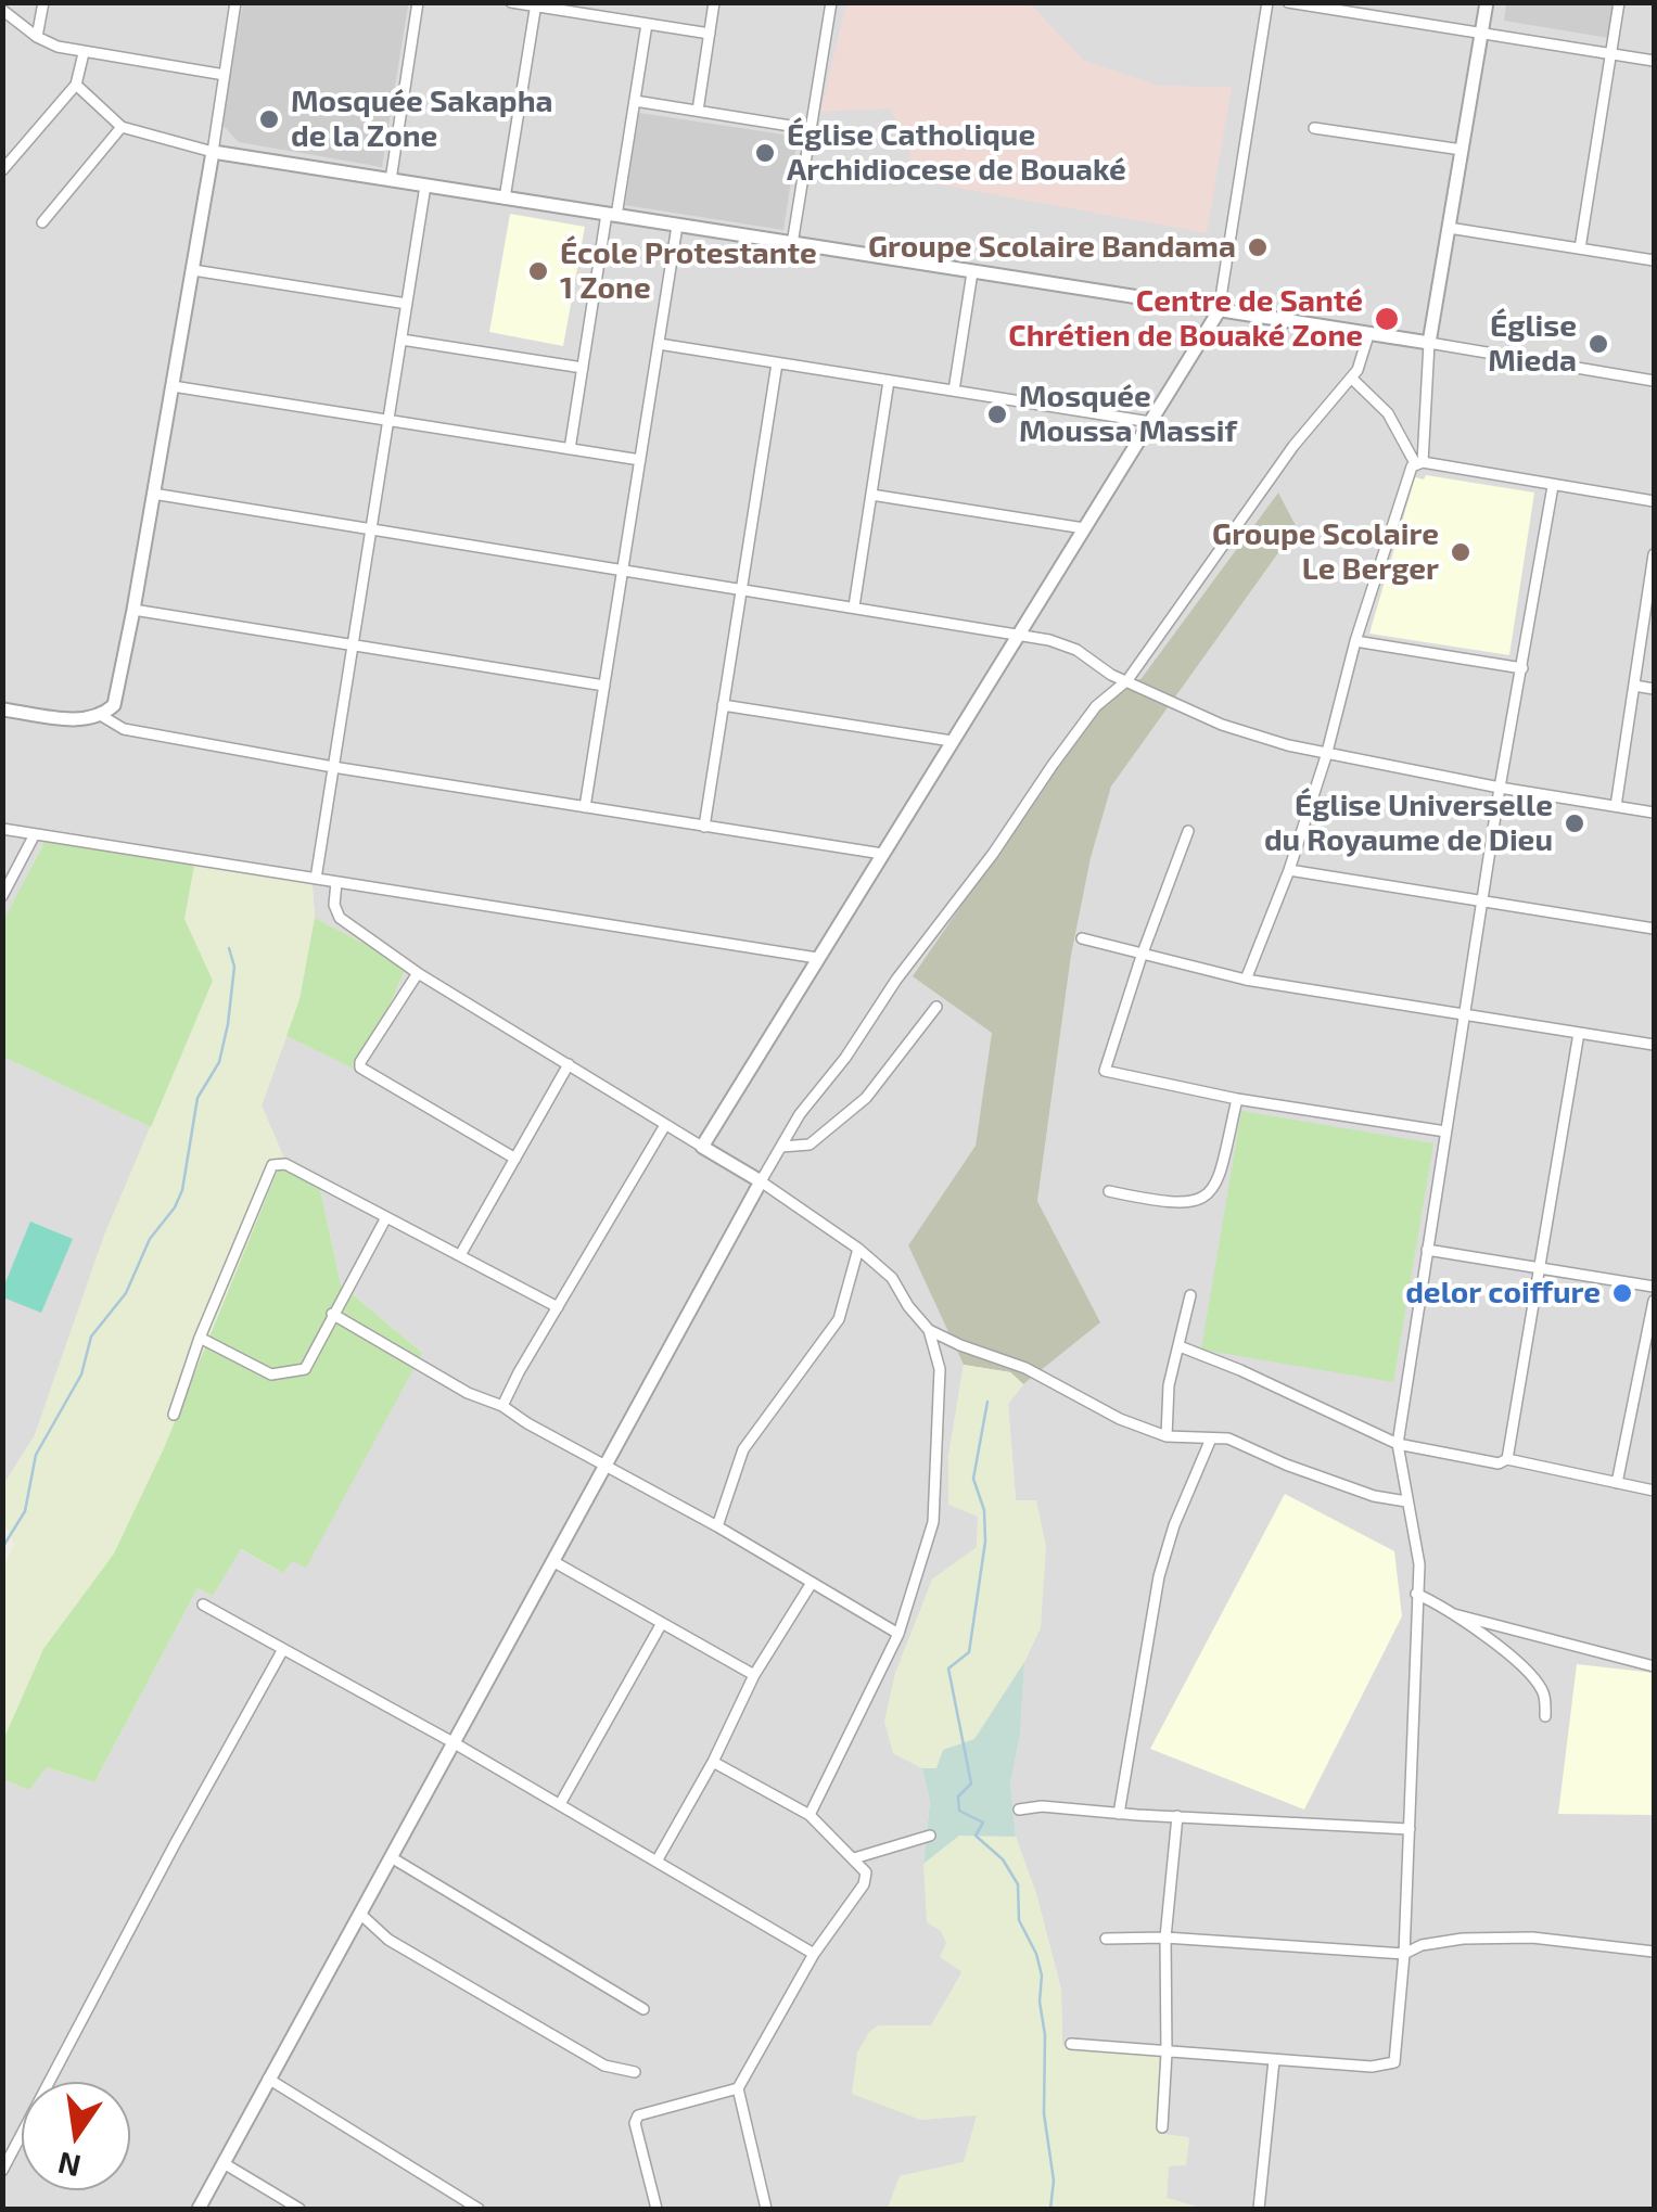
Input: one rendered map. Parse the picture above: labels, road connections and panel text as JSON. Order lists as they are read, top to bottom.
{
  "places": [
    "Mosquée Sakapha de la Zone",
    "Église Catholique Archidiocese de Bouaké",
    "Groupe Scolaire Bandama",
    "École Protestante 1 Zone",
    "Centre de Santé Chrétien de Bouaké Zone",
    "Église Mieda",
    "Mosquée Moussa Massif",
    "Groupe Scolaire Le Berger",
    "Église Universelle du Royaume de Dieu",
    "delor coiffure"
  ],
  "north": "bottom"
}
